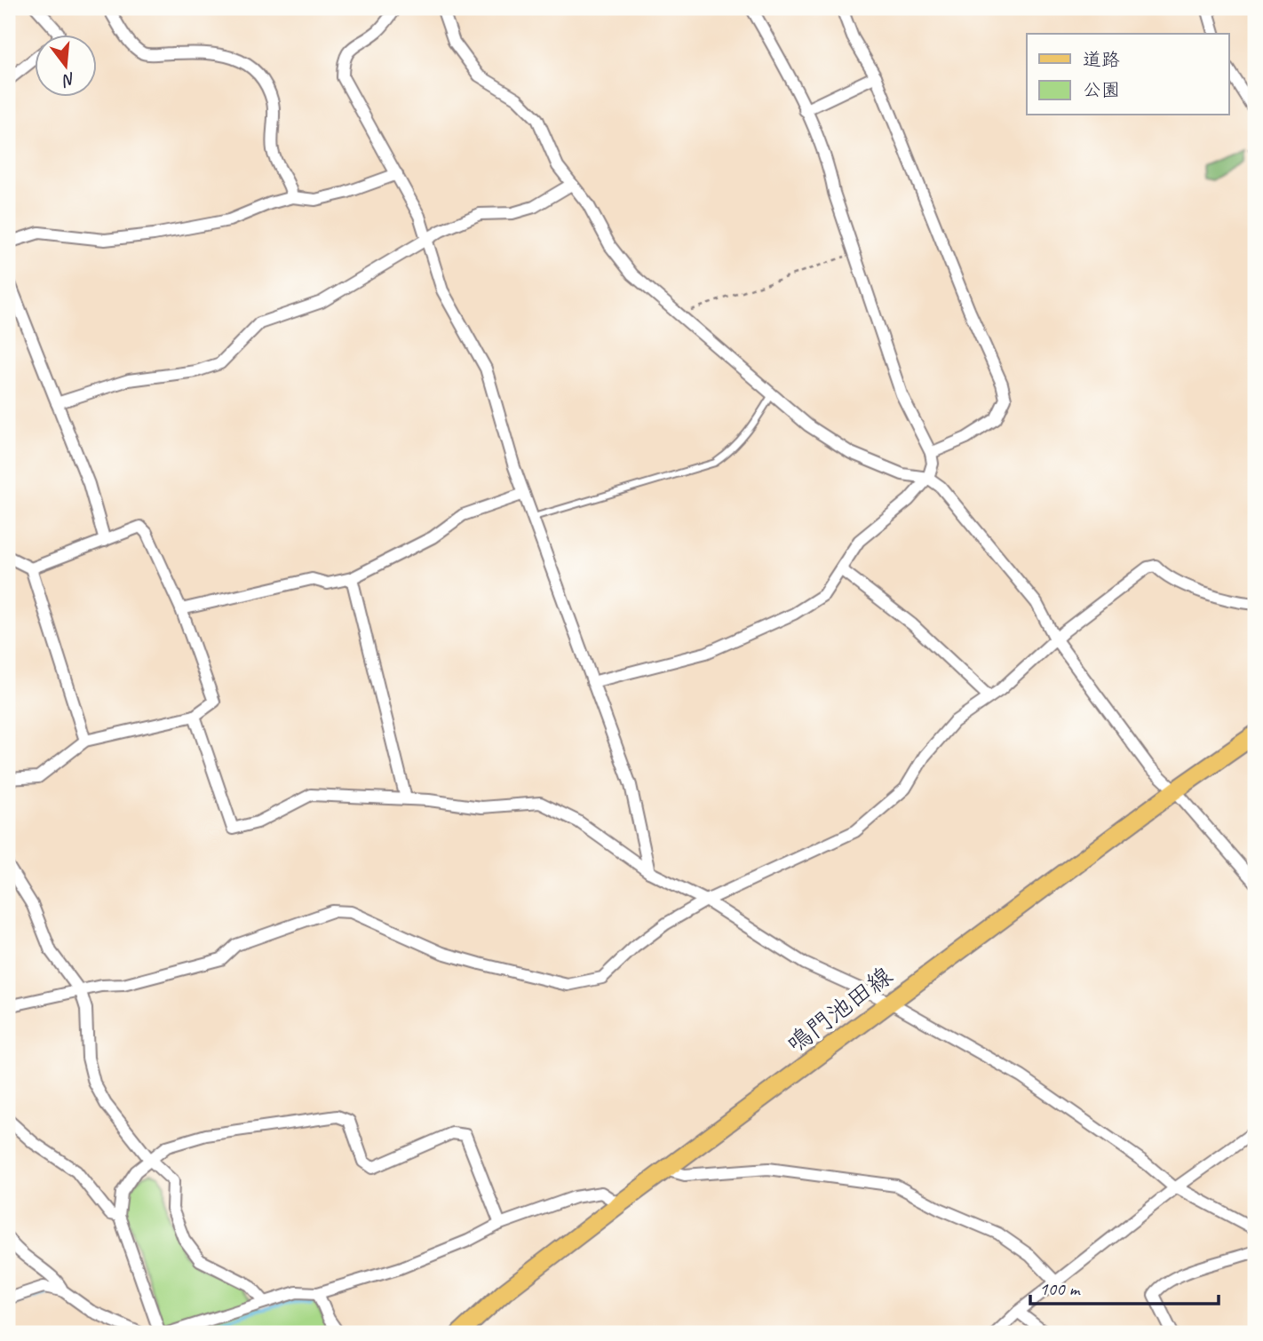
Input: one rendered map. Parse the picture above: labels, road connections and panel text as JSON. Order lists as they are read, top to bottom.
{
  "streets": {
    "main road": ["鳴門池田線"]
  },
  "legend": ["道路", "公園"],
  "scale_bar": "100 m",
  "north": "bottom"
}
